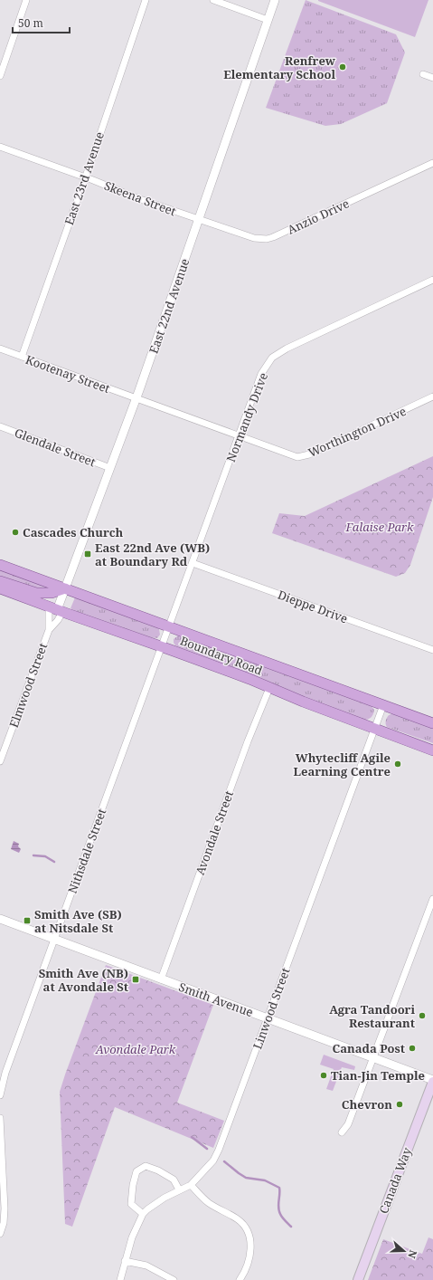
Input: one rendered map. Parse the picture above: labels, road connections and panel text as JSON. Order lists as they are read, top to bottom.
{
  "streets": {
    "main road": ["Boundary Road", "Canada Way"],
    "street": [
      "East 23rd Avenue",
      "Skeena Street",
      "Anzio Drive",
      "East 22nd Avenue",
      "Kootenay Street",
      "Normandy Drive",
      "Worthington Drive",
      "Glendale Street",
      "Dieppe Drive",
      "Elmwood Street",
      "Avondale Street",
      "Nithsdale Street",
      "Smith Avenue",
      "Linwood Street"
    ]
  },
  "crossings": [
    ["East 23rd Avenue", "Skeena Street"],
    ["East 23rd Avenue", "Kootenay Street"],
    ["Skeena Street", "Anzio Drive"],
    ["Skeena Street", "East 22nd Avenue"],
    ["Anzio Drive", "East 22nd Avenue"],
    ["East 22nd Avenue", "Kootenay Street"],
    ["East 22nd Avenue", "Worthington Drive"],
    ["East 22nd Avenue", "Glendale Street"],
    ["East 22nd Avenue", "Boundary Road"],
    ["East 22nd Avenue", "Elmwood Street"],
    ["Kootenay Street", "Worthington Drive"],
    ["Normandy Drive", "Worthington Drive"],
    ["Normandy Drive", "Dieppe Drive"],
    ["Normandy Drive", "Boundary Road"],
    ["Normandy Drive", "Nithsdale Street"],
    ["Boundary Road", "Elmwood Street"],
    ["Boundary Road", "Avondale Street"],
    ["Boundary Road", "Nithsdale Street"],
    ["Boundary Road", "Linwood Street"],
    ["Avondale Street", "Smith Avenue"],
    ["Nithsdale Street", "Smith Avenue"],
    ["Smith Avenue", "Linwood Street"],
    ["Smith Avenue", "Canada Way"]
  ],
  "parks": ["Falaise Park", "Avondale Park"],
  "places": {
    "other": [
      "Renfrew Elementary School",
      "Cascades Church",
      "Whytecliff Agile Learning Centre",
      "Agra Tandoori Restaurant",
      "Canada Post",
      "Tian-Jin Temple",
      "Chevron"
    ],
    "transit": ["East 22nd Ave (WB) at Boundary Rd", "Smith Ave (SB) at Nitsdale St", "Smith Ave (NB) at Avondale St"]
  },
  "scale_bar": "50 m",
  "north": "right"
}
